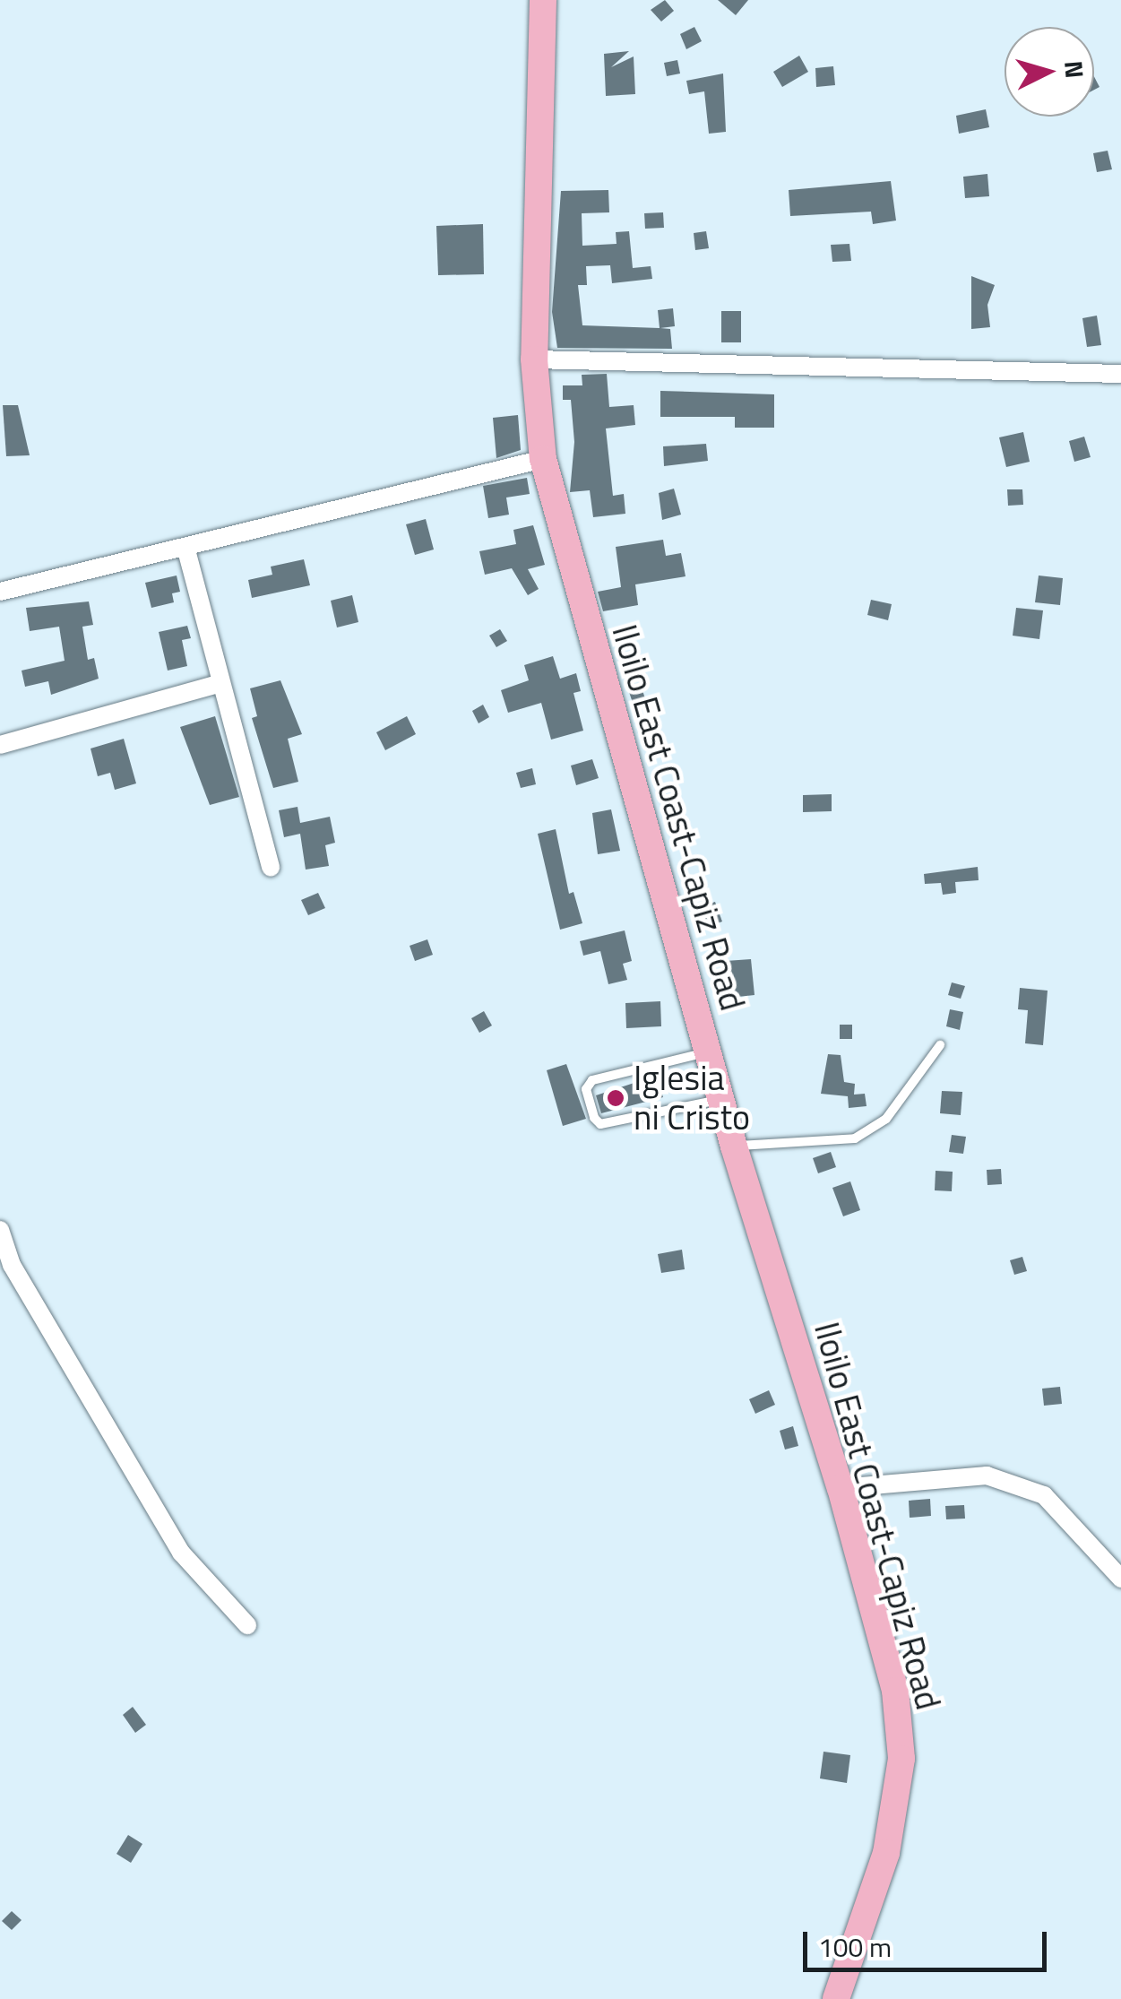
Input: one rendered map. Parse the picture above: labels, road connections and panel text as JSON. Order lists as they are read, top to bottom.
{
  "streets": {
    "main road": ["Iloilo East Coast-Capiz Road"]
  },
  "places": ["Iglesia ni Cristo"],
  "scale_bar": "100 m",
  "north": "right"
}
